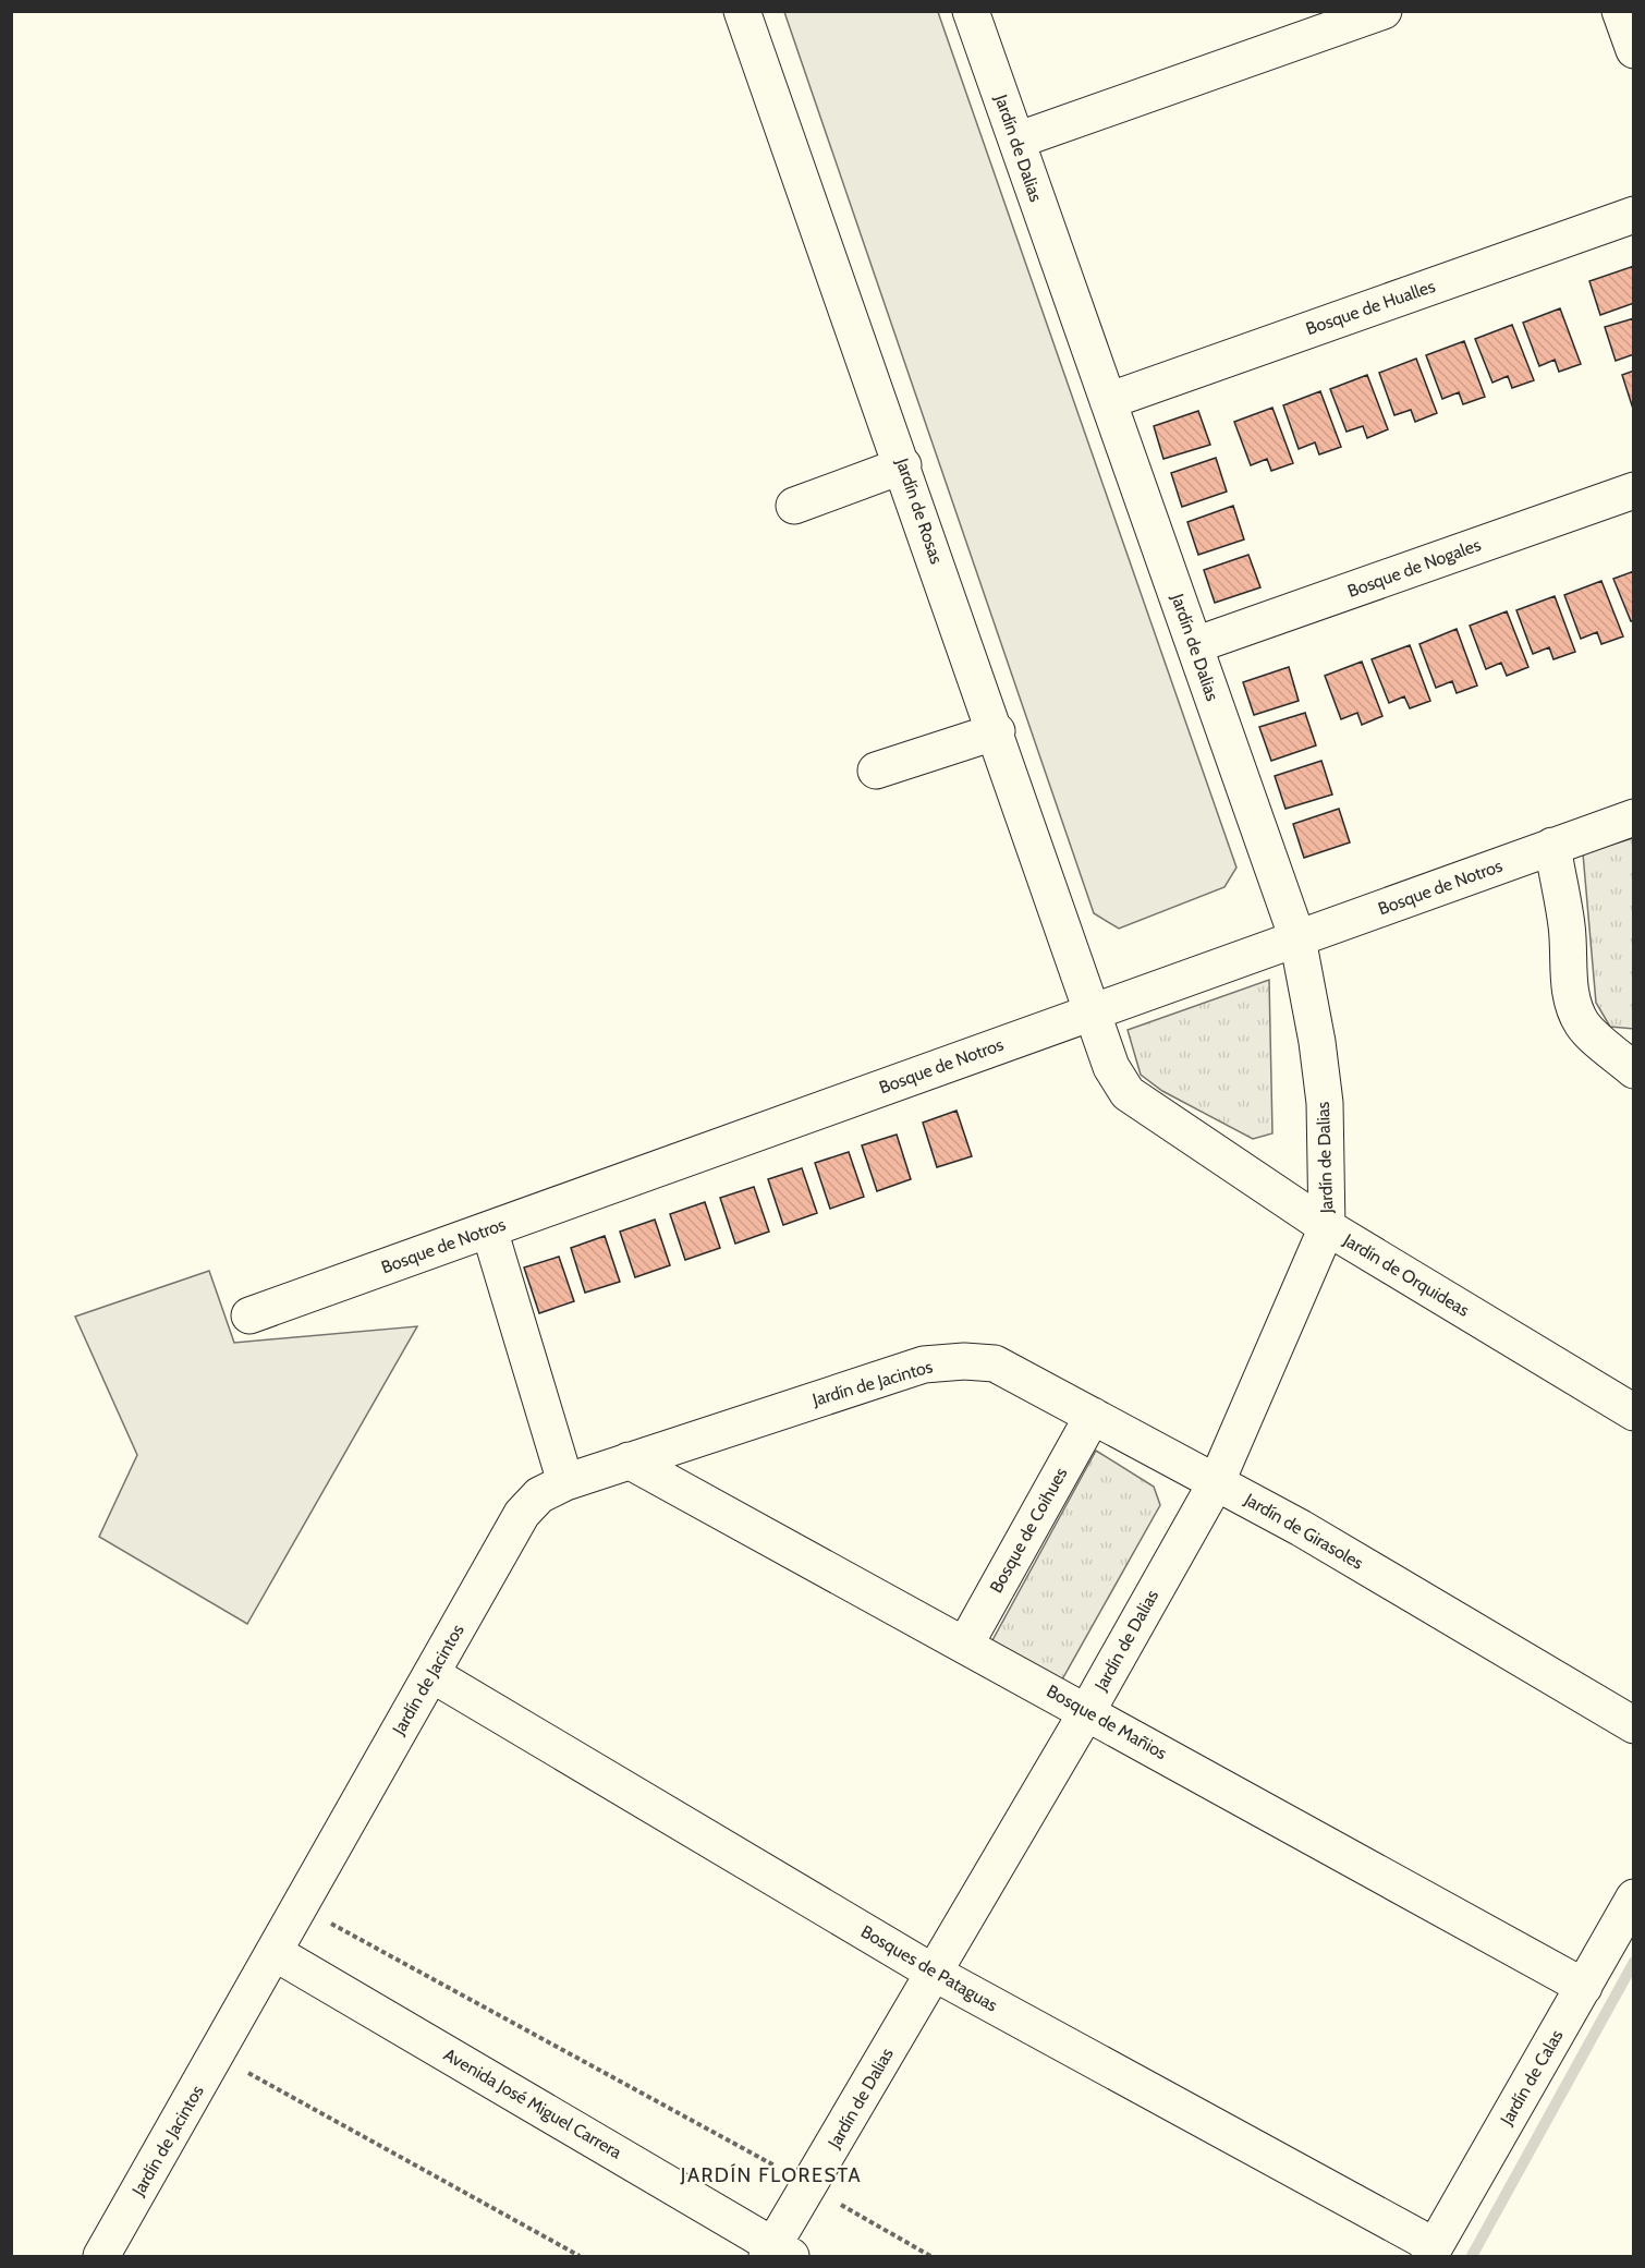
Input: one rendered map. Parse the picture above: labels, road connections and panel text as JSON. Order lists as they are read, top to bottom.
{
  "streets": {
    "street": [
      "Jardín de Dalias",
      "Bosque de Hualles",
      "Jardín de Rosas",
      "Bosque de Nogales",
      "Bosque de Notros",
      "Jardín de Orquideas",
      "Jardín de Jacintos",
      "Bosque de Coihues",
      "Jardín de Girasoles",
      "Bosque de Mañios",
      "Bosques de Pataguas",
      "Jardín de Calas",
      "Avenida José Miguel Carrera"
    ]
  },
  "crossings": [
    ["Jardín de Dalias", "Bosque de Hualles"],
    ["Jardín de Dalias", "Bosque de Nogales"],
    ["Jardín de Dalias", "Bosque de Notros"],
    ["Jardín de Dalias", "Jardín de Orquideas"],
    ["Jardín de Dalias", "Jardín de Girasoles"],
    ["Jardín de Dalias", "Bosque de Mañios"],
    ["Jardín de Dalias", "Bosques de Pataguas"],
    ["Jardín de Dalias", "Avenida José Miguel Carrera"],
    ["Jardín de Rosas", "Bosque de Notros"],
    ["Jardín de Rosas", "Jardín de Orquideas"],
    ["Bosque de Notros", "Jardín de Orquideas"],
    ["Jardín de Jacintos", "Jardín de Girasoles"],
    ["Jardín de Jacintos", "Bosque de Mañios"],
    ["Jardín de Jacintos", "Bosques de Pataguas"],
    ["Jardín de Jacintos", "Avenida José Miguel Carrera"],
    ["Bosque de Coihues", "Jardín de Girasoles"],
    ["Bosque de Coihues", "Bosque de Mañios"],
    ["Bosque de Mañios", "Jardín de Calas"],
    ["Bosques de Pataguas", "Jardín de Calas"]
  ],
  "districts": ["JARDÍN FLORESTA"]
}
